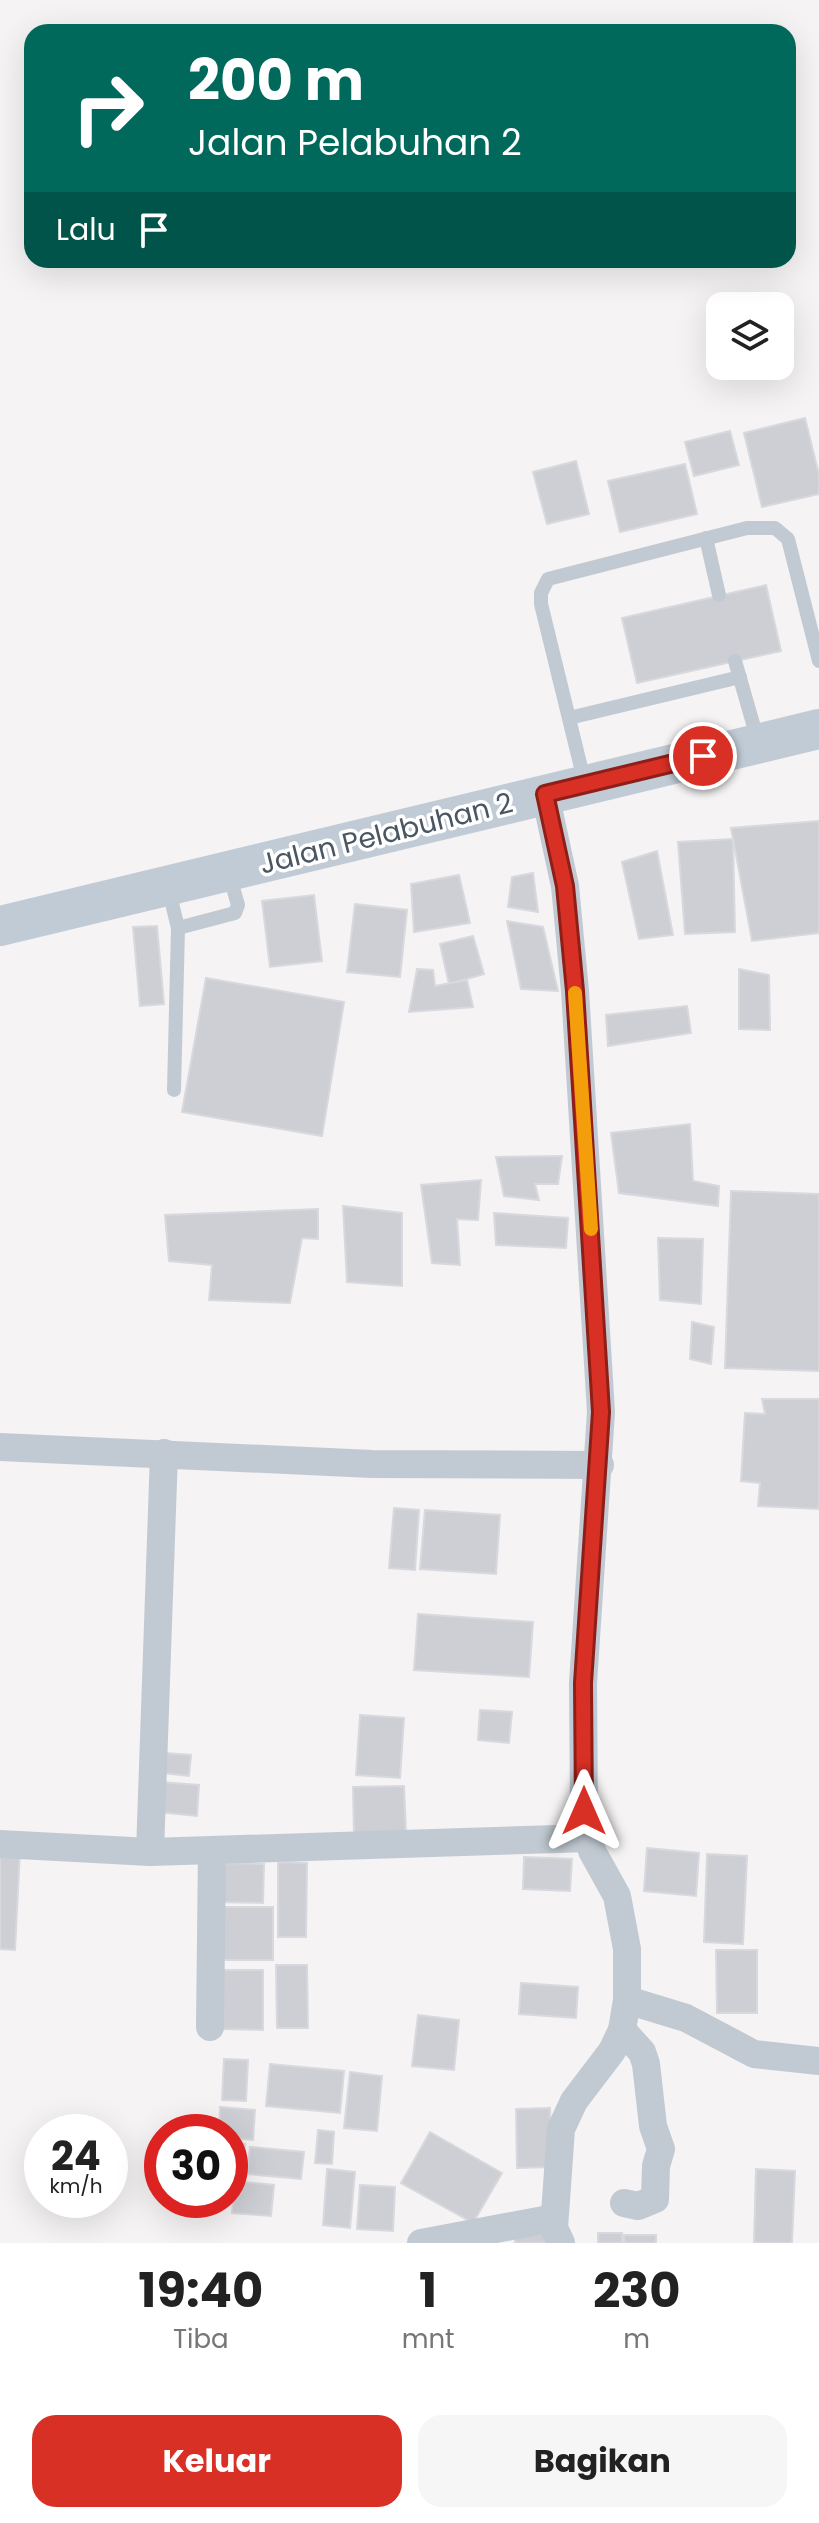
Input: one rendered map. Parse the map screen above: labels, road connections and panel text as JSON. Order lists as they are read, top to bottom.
{
  "streets": {
    "main road": ["Jalan Pelabuhan 2"]
  },
  "page": {
    "turn": ["200 m", "Jalan Pelabuhan 2"],
    "then": "Lalu",
    "speed": "24 km/h",
    "limit": "30",
    "eta": [
      "19:40",
      "Tiba",
      "1",
      "mnt",
      "230",
      "m"
    ],
    "buttons": ["Keluar", "Bagikan"]
  }
}
